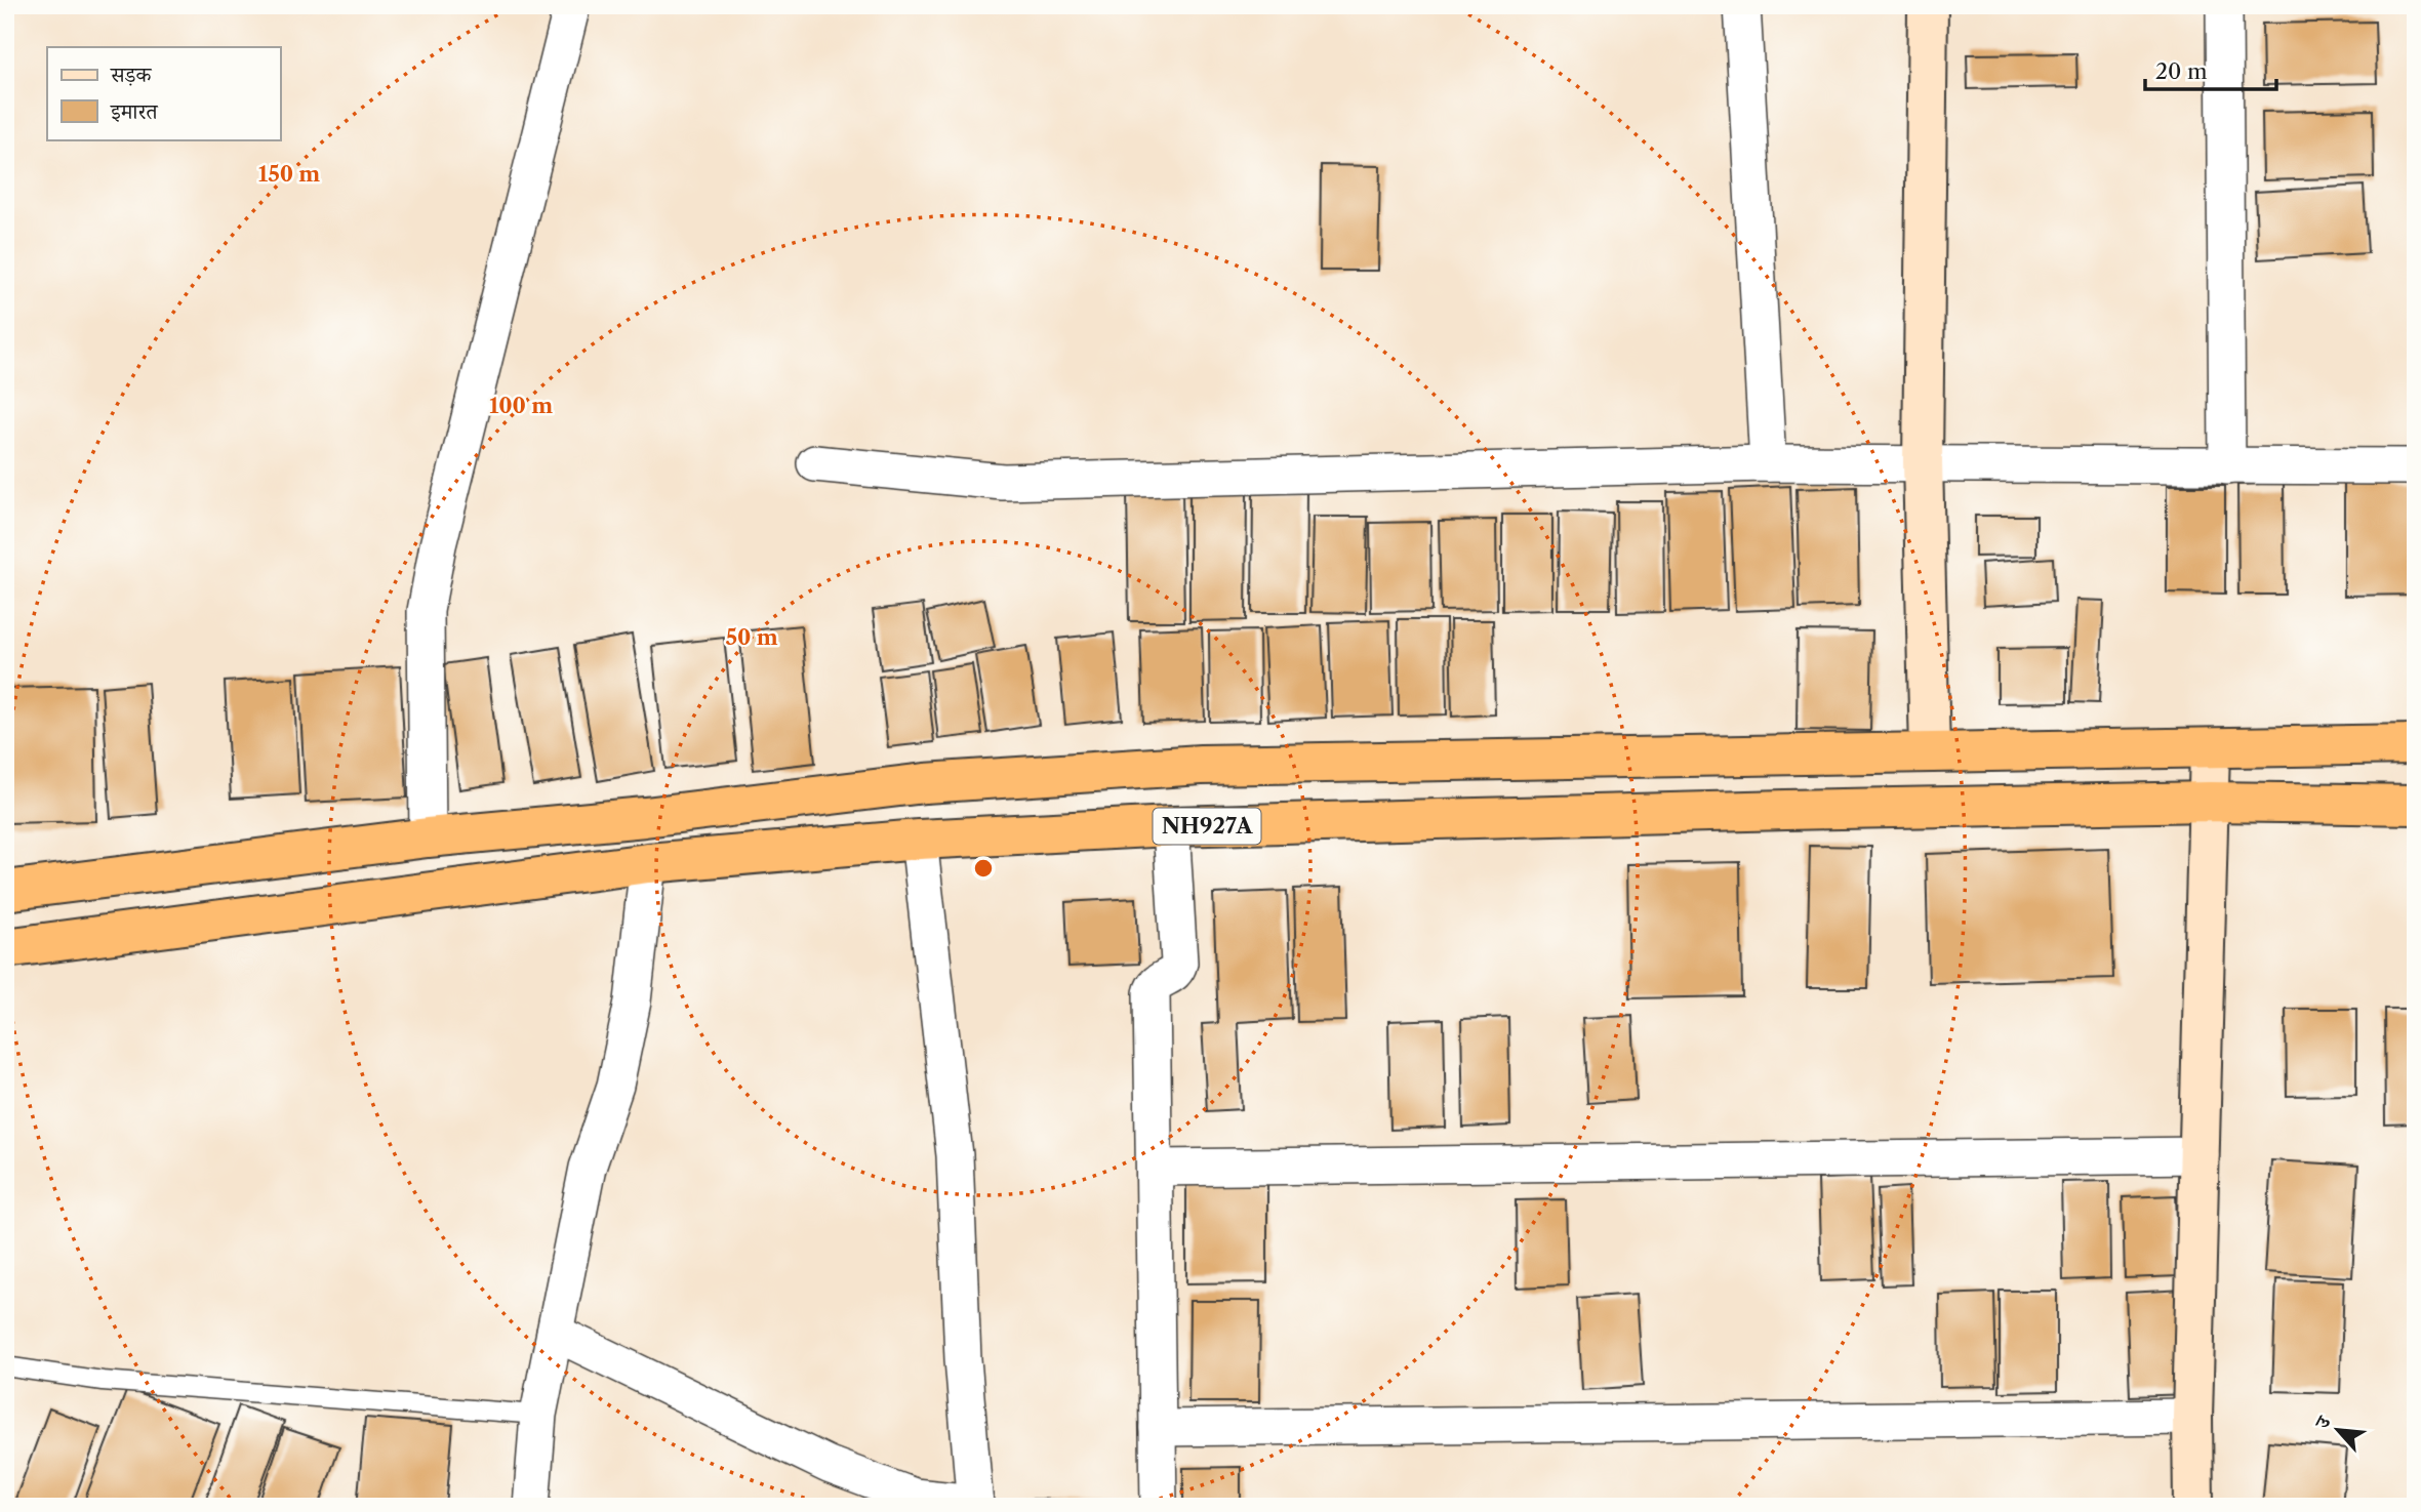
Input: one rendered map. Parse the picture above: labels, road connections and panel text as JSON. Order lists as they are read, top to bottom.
{
  "streets": {
    "highway": ["NH927A"]
  },
  "legend": ["सड़क", "इमारत"],
  "scale_bar": "20 m",
  "north": "top left",
  "rings": ["150 m", "100 m", "50 m"]
}
